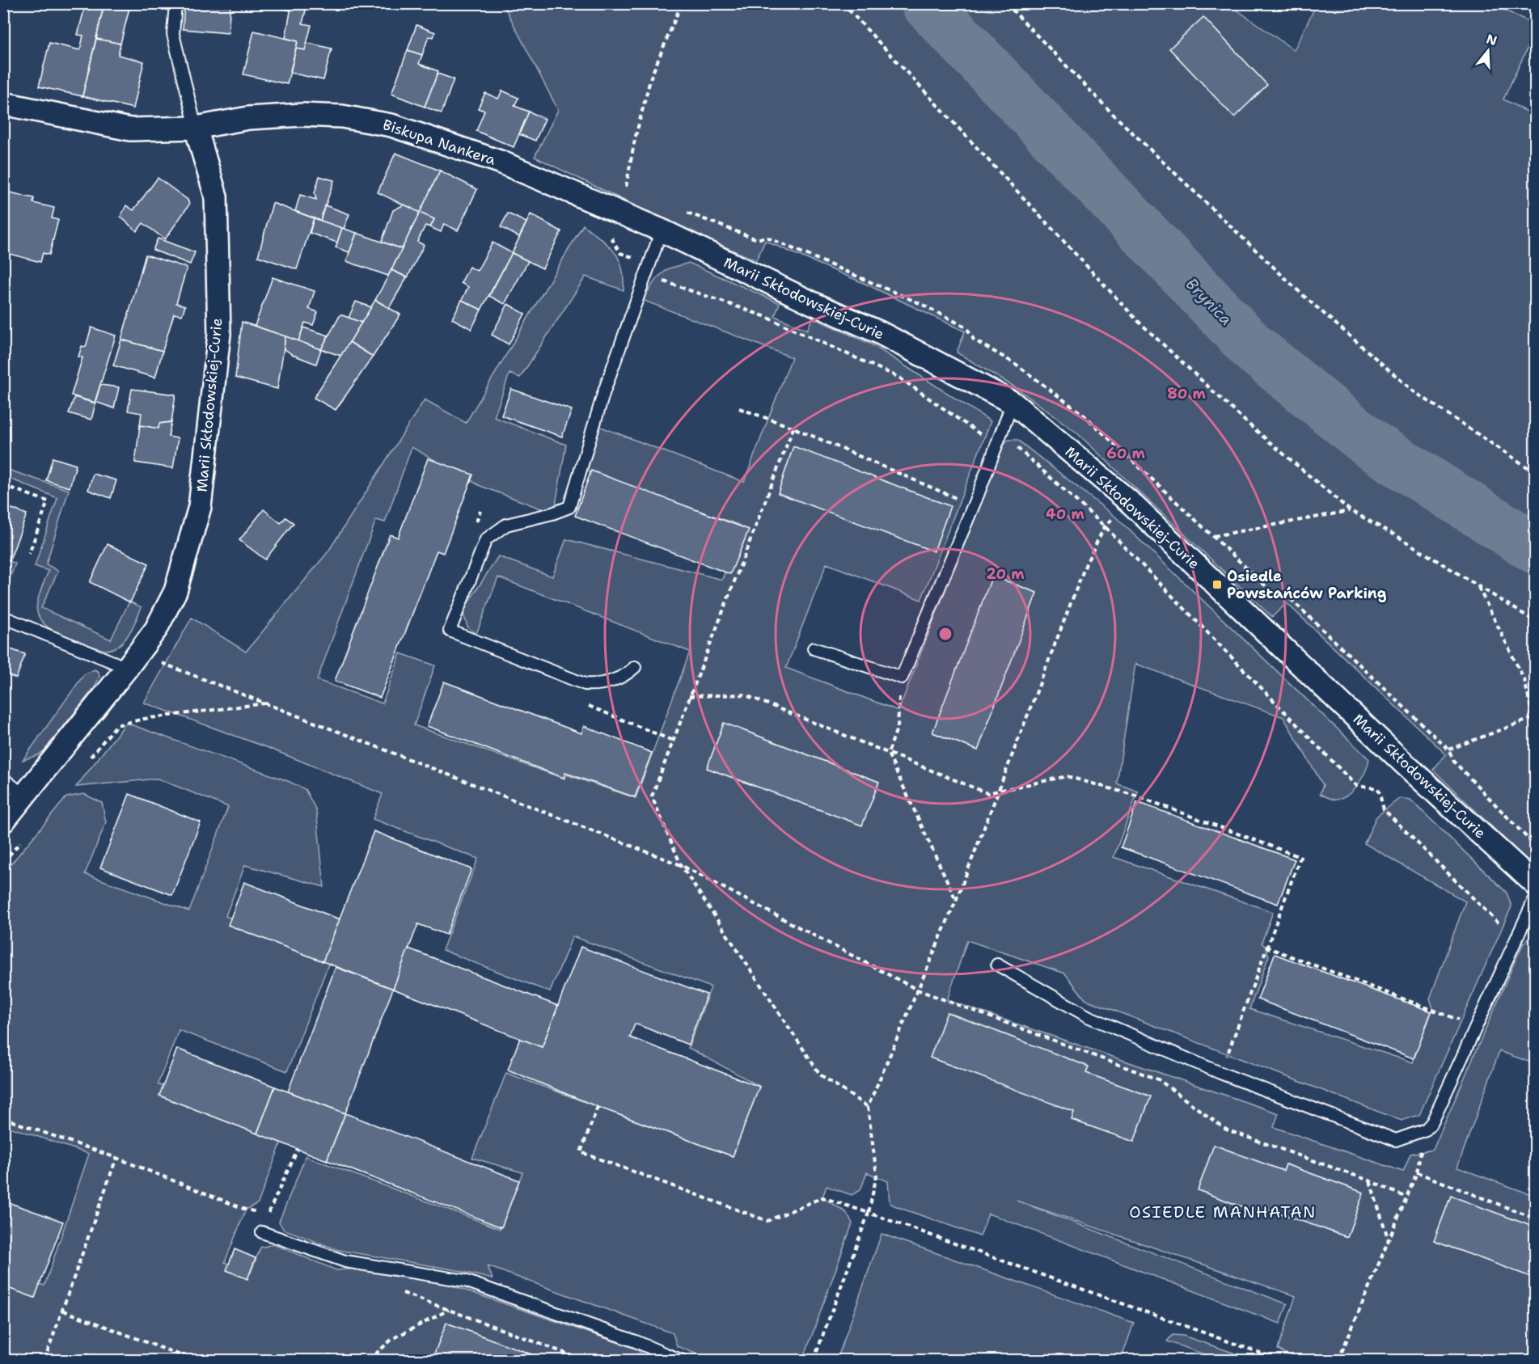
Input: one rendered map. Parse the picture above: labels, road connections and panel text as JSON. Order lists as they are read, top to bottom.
{
  "streets": {
    "street": ["Biskupa Nankera", "Marii Skłodowskiej-Curie"]
  },
  "crossings": [
    ["Biskupa Nankera", "Marii Skłodowskiej-Curie"]
  ],
  "districts": ["OSIEDLE MANHATAN"],
  "water": ["Brynica"],
  "places": {
    "transit": ["Osiedle Powstańców Parking"]
  },
  "north": "top",
  "rings": [
    "80 m",
    "60 m",
    "40 m",
    "20 m"
  ]
}
